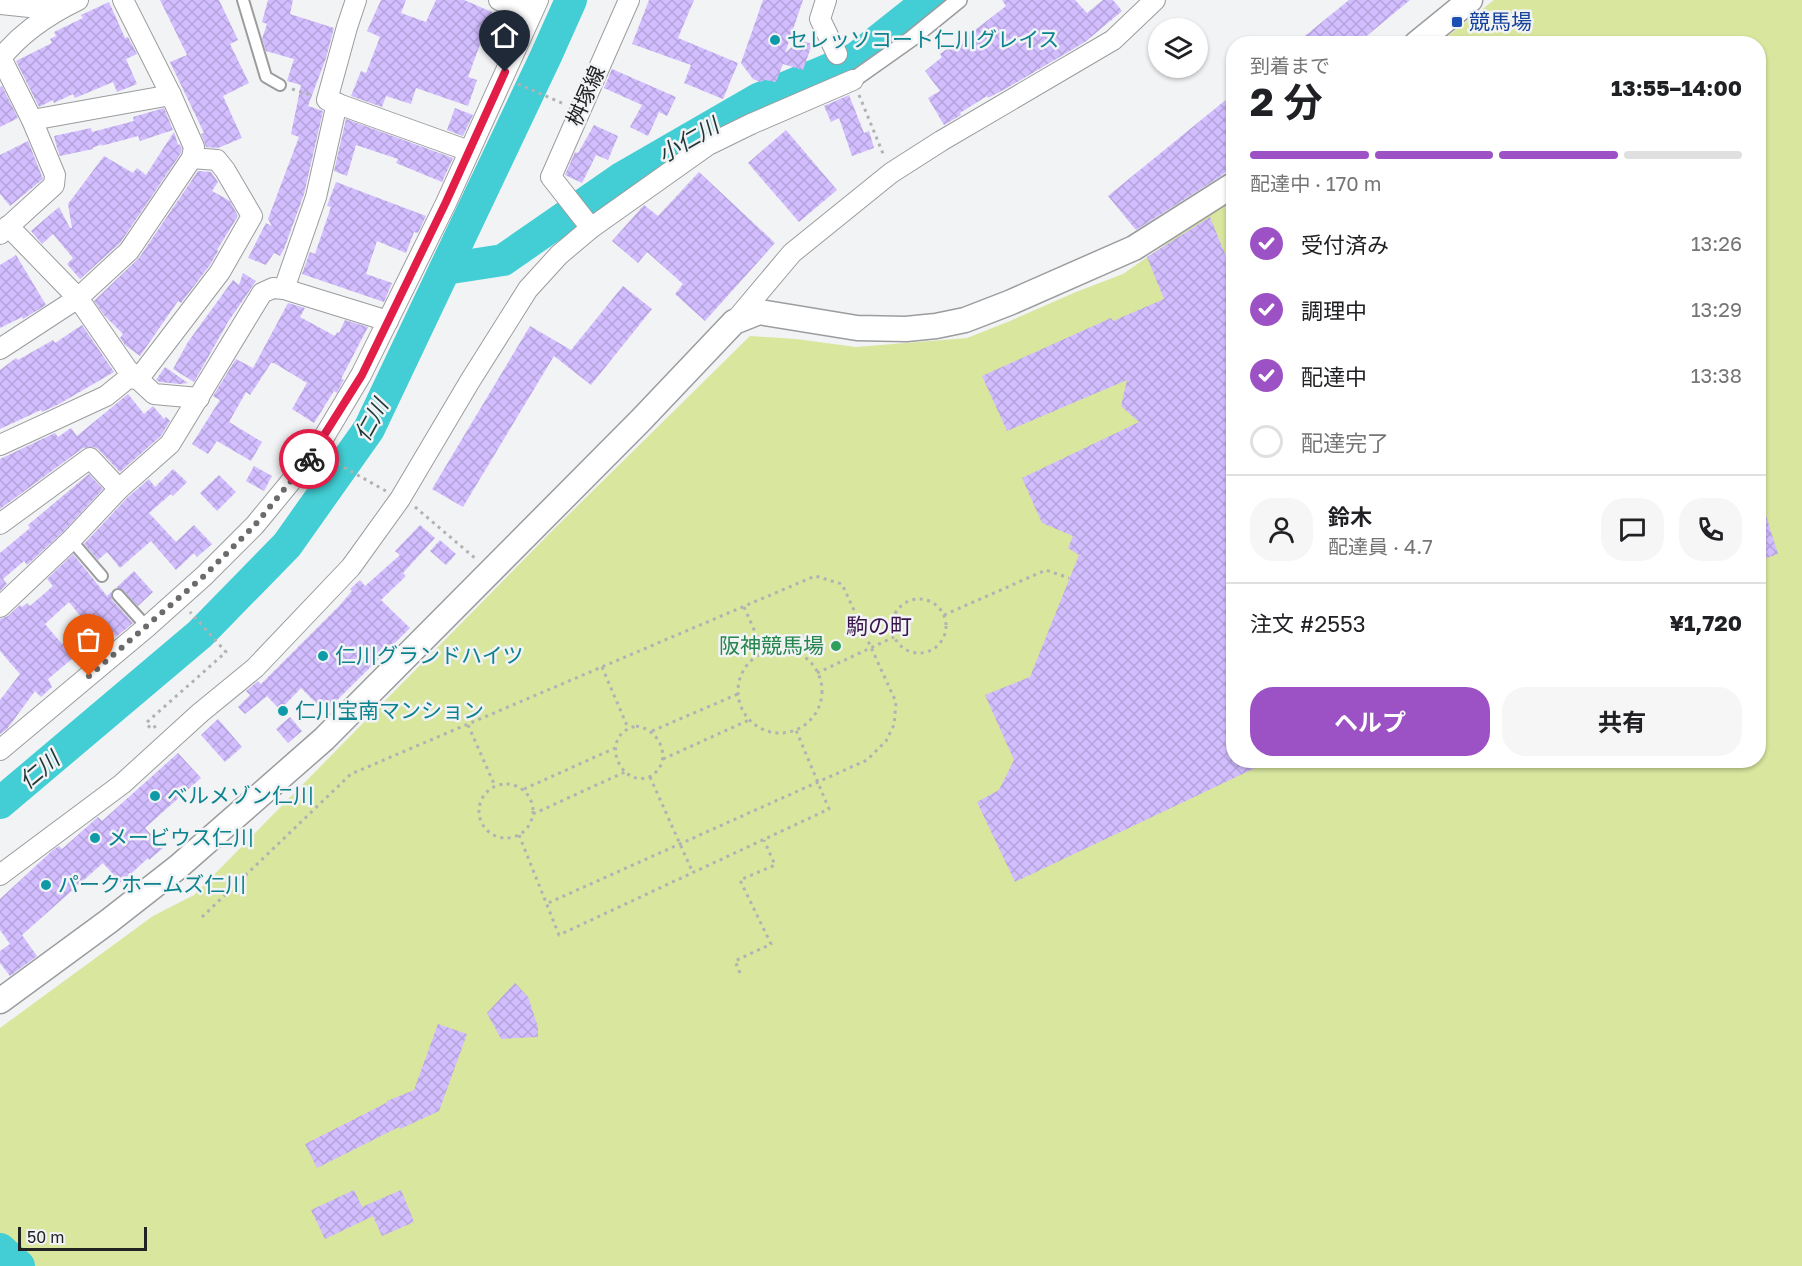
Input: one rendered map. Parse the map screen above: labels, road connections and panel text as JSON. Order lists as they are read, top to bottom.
{
  "streets": {
    "street": ["桝塚線"]
  },
  "districts": ["駒の町"],
  "water": ["小仁川", "仁川"],
  "places": {
    "transit": ["競馬場"],
    "other": [
      "セレッソコート仁川グレイス",
      "阪神競馬場",
      "仁川グランドハイツ",
      "仁川宝南マンション",
      "ベルメゾン仁川",
      "メービウス仁川",
      "パークホームズ仁川"
    ]
  },
  "scale_bar": "50 m",
  "page": {
    "heading": ["2 分", "到着まで", "13:55–14:00"],
    "panel": [
      "鈴木",
      "配達員 · 4.7",
      "注文 #2553",
      "¥1,720"
    ],
    "bar": "配達中 · 170 m",
    "list": [
      ["受付済み", "13:26"],
      ["調理中", "13:29"],
      ["配達中", "13:38"],
      "配達完了"
    ],
    "buttons": ["ヘルプ", "共有"],
    "scale": "50 m"
  }
}
